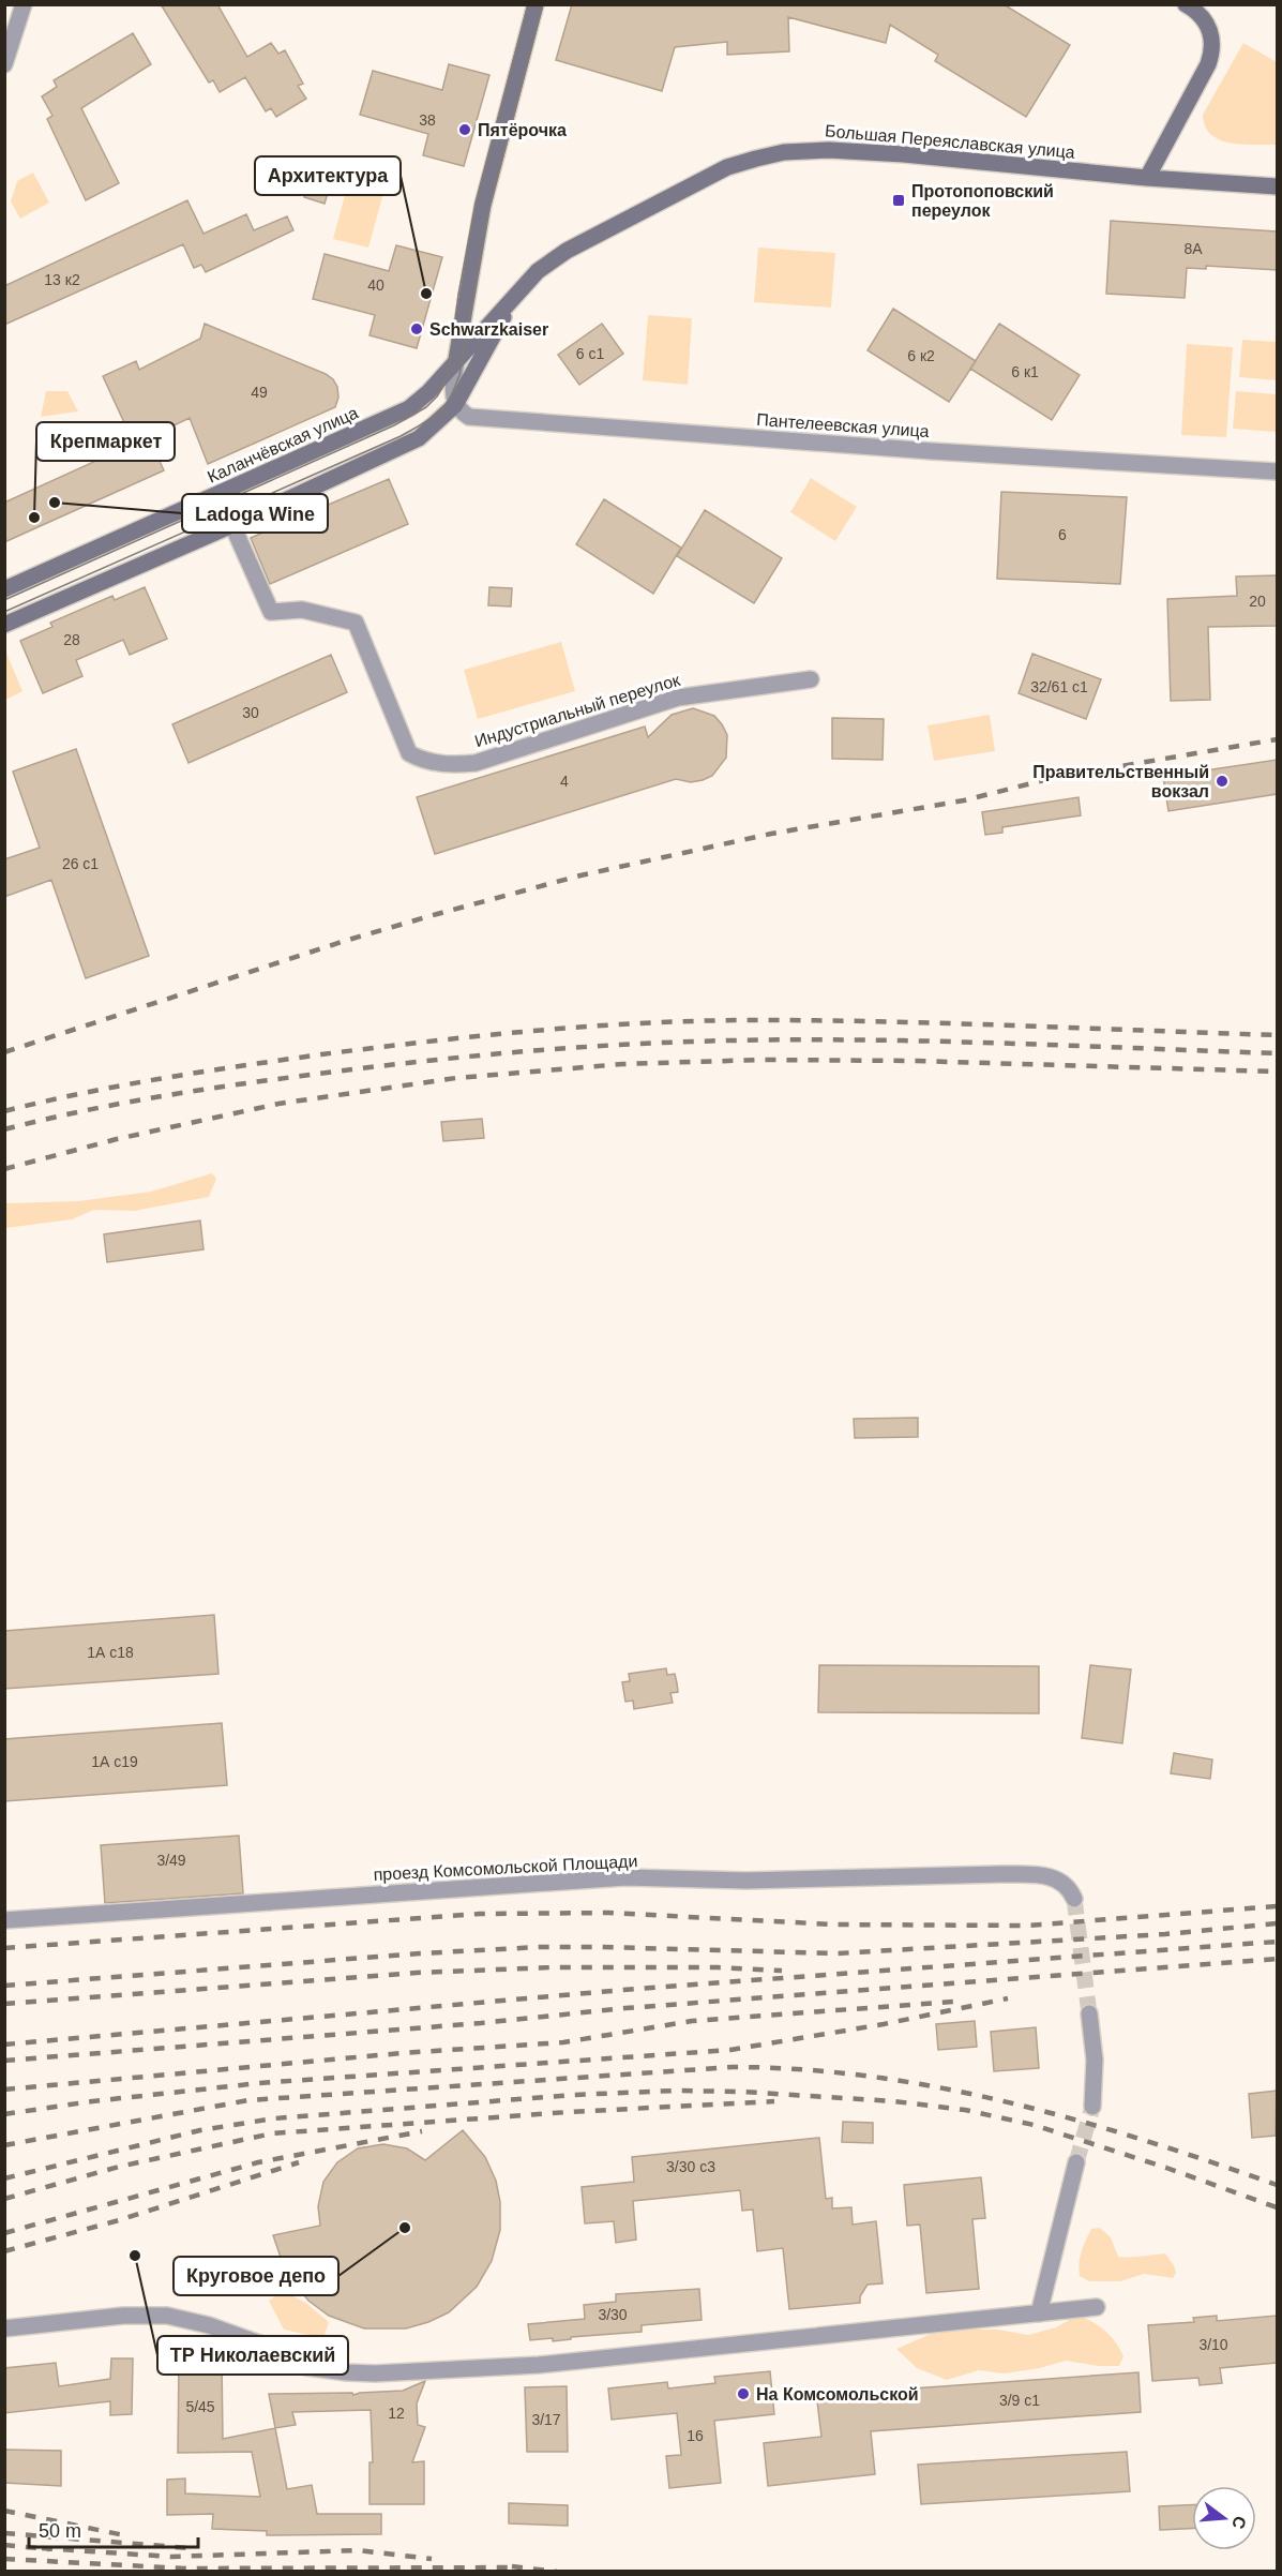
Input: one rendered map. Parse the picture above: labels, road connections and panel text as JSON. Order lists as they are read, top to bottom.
{
  "streets": {
    "main road": ["Большая Переяславская улица", "Каланчёвская улица"],
    "street": ["Пантелеевская улица", "Индустриальный переулок", "проезд Комсомольской Площади"]
  },
  "crossings": [
    ["Большая Переяславская улица", "Каланчёвская улица"]
  ],
  "places": {
    "other": [
      "Пятёрочка",
      "Архитектура",
      "Schwarzkaiser",
      "Ladoga Wine",
      "Крепмаркет",
      "Правительственный вокзал",
      "Круговое депо",
      "ТР Николаевский",
      "На Комсомольской"
    ],
    "transit": ["Протопоповский переулок"]
  },
  "house_numbers": [
    "38",
    "8А",
    "13 к2",
    "40",
    "6 с1",
    "6 к2",
    "6 к1",
    "49",
    "6",
    "20",
    "28",
    "32/61 с1",
    "30",
    "4",
    "26 с1",
    "1А с18",
    "1А с19",
    "3/49",
    "3/30 с3",
    "3/30",
    "3/10",
    "3/9 с1",
    "5/45",
    "12",
    "3/17",
    "16"
  ],
  "scale_bar": "50 m",
  "north": "right"
}
